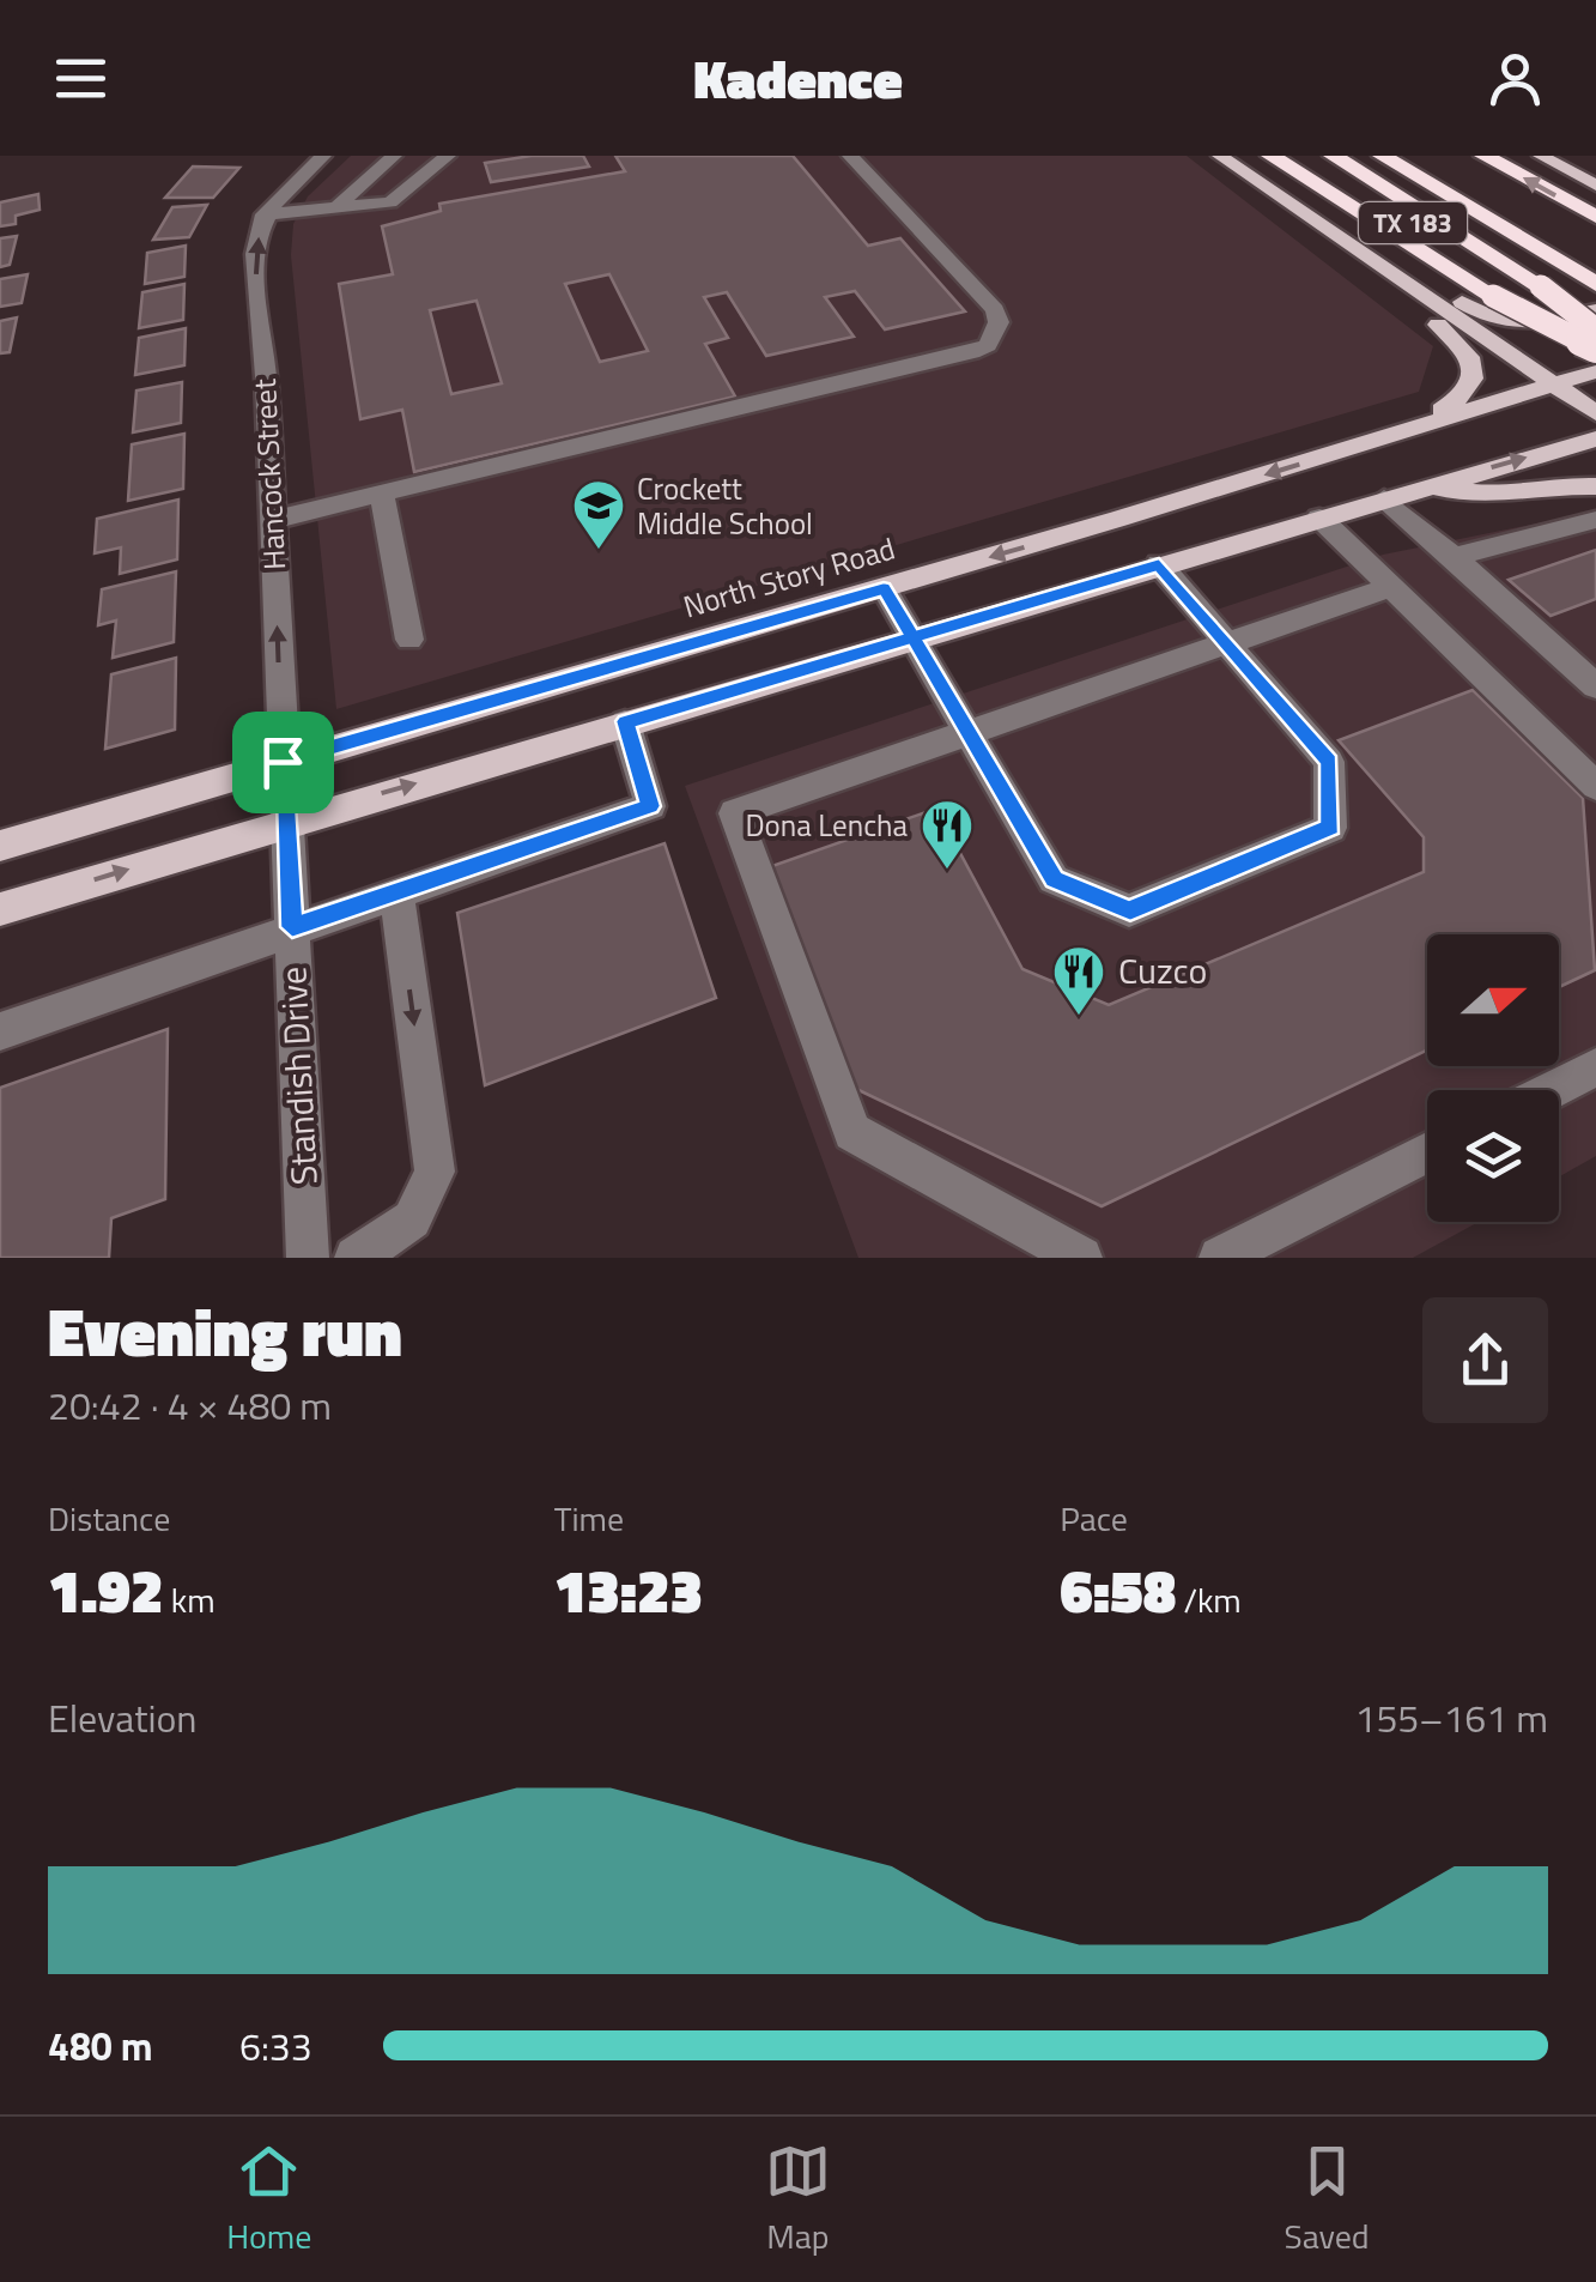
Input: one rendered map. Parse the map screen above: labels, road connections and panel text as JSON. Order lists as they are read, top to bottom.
{
  "streets": {
    "highway": ["TX 183"],
    "main road": ["North Story Road"],
    "street": ["Hancock Street", "Standish Drive"]
  },
  "crossings": [
    ["Hancock Street", "North Story Road"],
    ["Hancock Street", "Standish Drive"]
  ],
  "one_way": ["Hancock Street"],
  "places": {
    "school or university": ["Crockett Middle School"],
    "restaurant": ["Dona Lencha", "Cuzco"]
  },
  "north": "right",
  "page": {
    "header": "Kadence",
    "heading": ["Evening run", "20:42 · 4 × 480 m"],
    "stats": [
      ["Distance", "1.92 km"],
      ["Time", "13:23"],
      ["Pace", "6:58 /km"]
    ],
    "chart": ["Elevation", "155–161 m"],
    "list": [
      {
        "name": "480 m",
        "note": "6:33"
      }
    ],
    "tabs": ["Home", "Map", "Saved"]
  }
}
